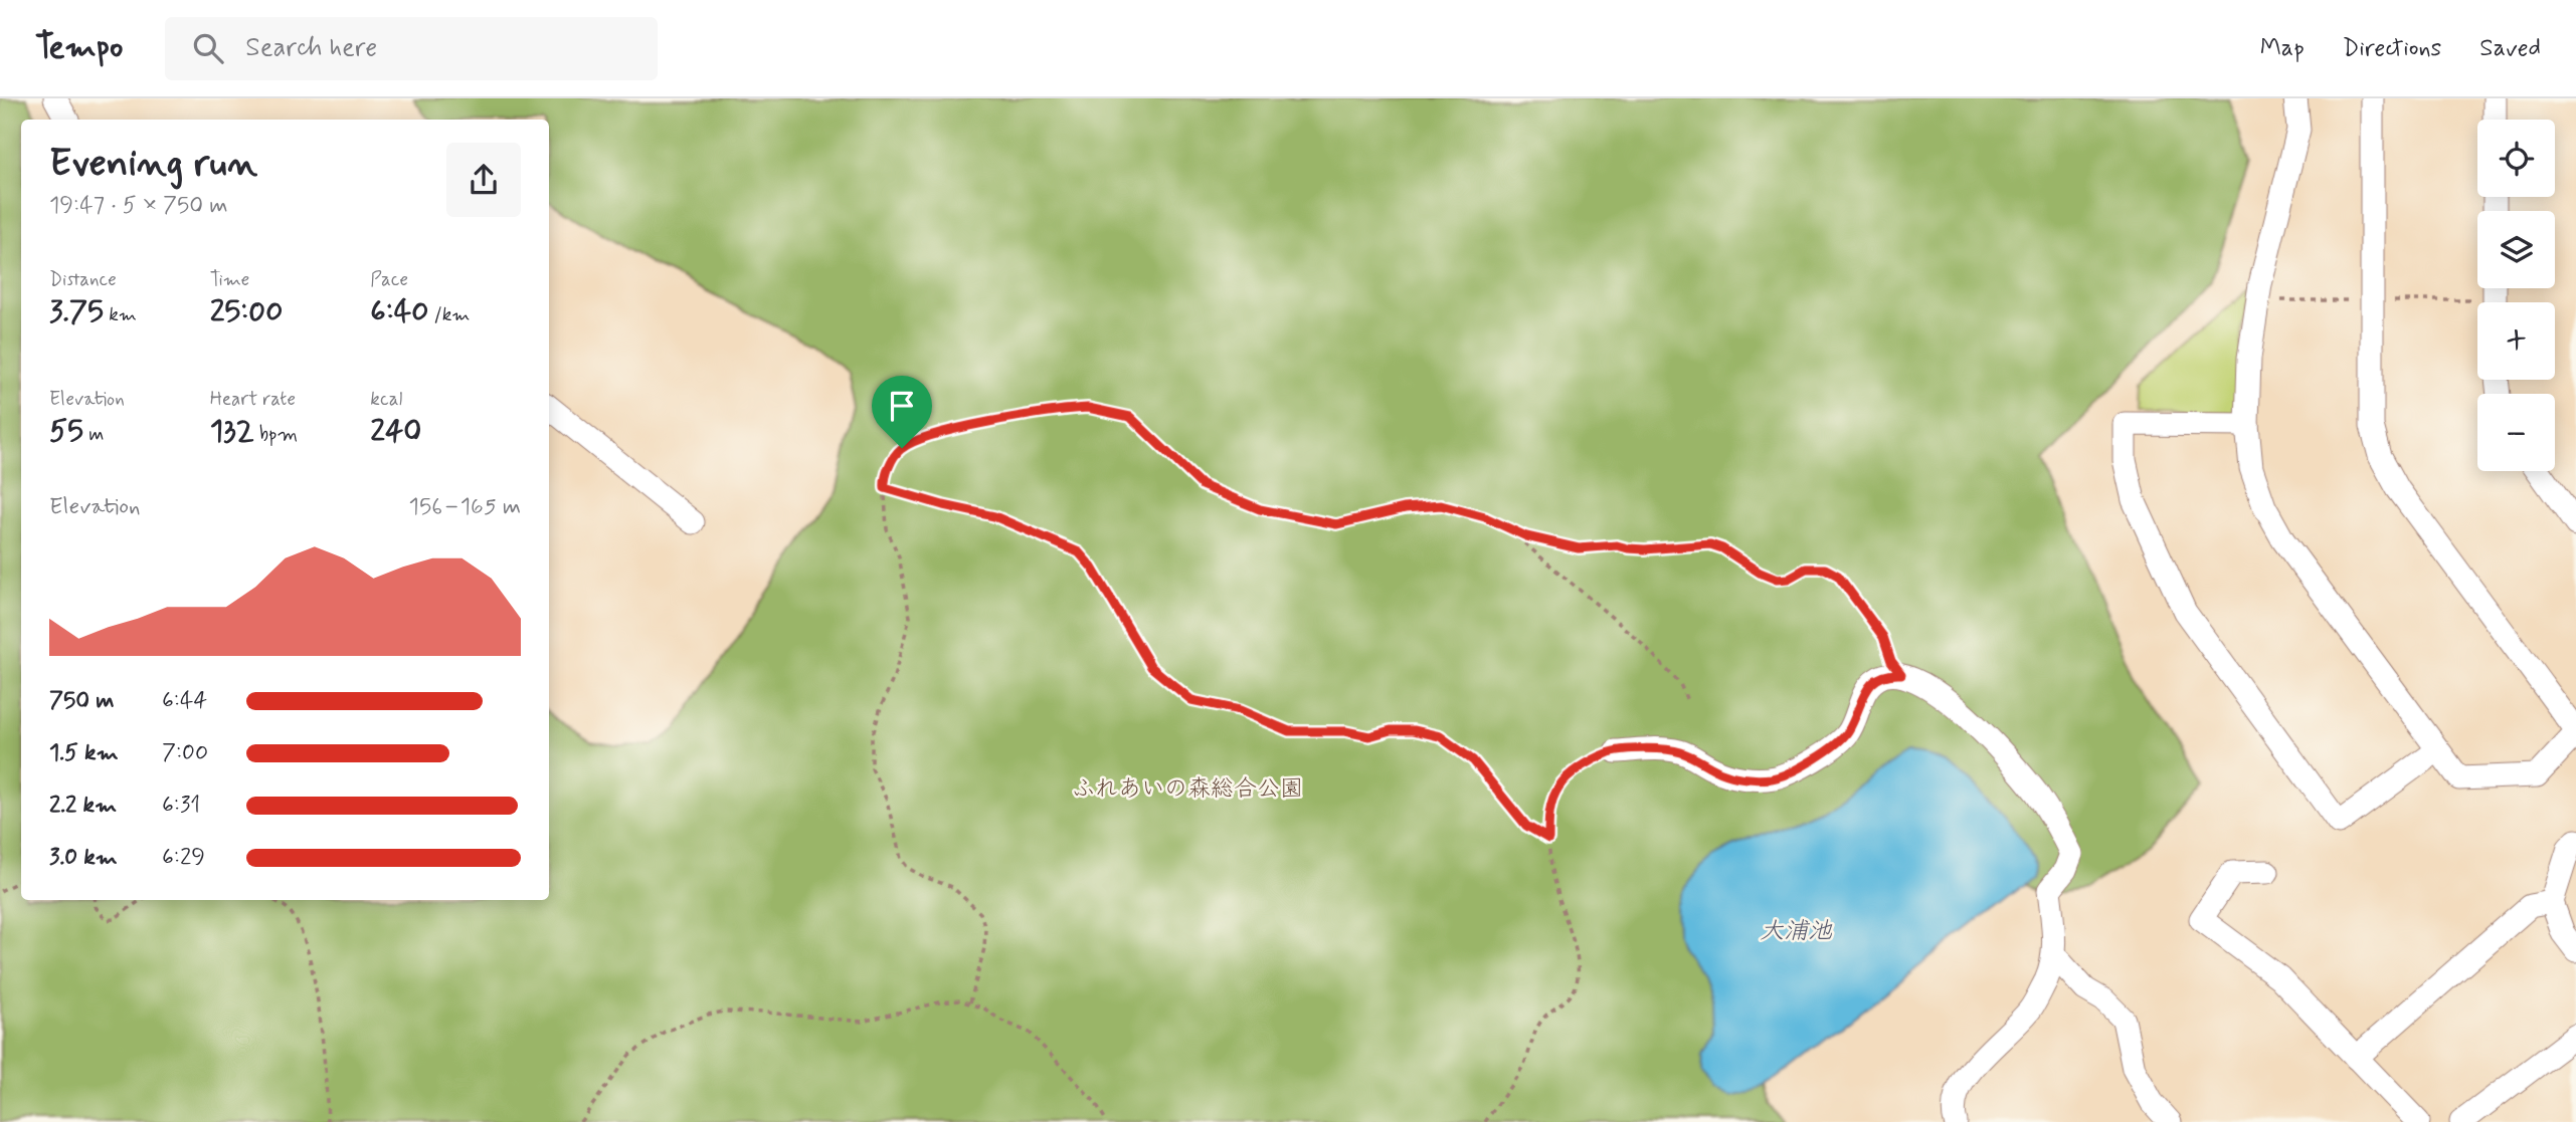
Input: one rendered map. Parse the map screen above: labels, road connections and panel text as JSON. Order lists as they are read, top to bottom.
{
  "water": ["大浦池"],
  "parks": ["ふれあいの森総合公園"],
  "page": {
    "header": "Tempo",
    "search": "Search here",
    "nav": ["Map", "Directions", "Saved"],
    "map_buttons": ["+", "−"],
    "heading": ["Evening run", "19:47 · 5 × 750 m"],
    "stats": [
      ["Distance", "3.75 km"],
      ["Time", "25:00"],
      ["Pace", "6:40 /km"],
      ["Elevation", "55 m"],
      ["Heart rate", "132 bpm"],
      ["kcal", "240"]
    ],
    "chart": ["Elevation", "156–165 m"],
    "list": [
      {
        "name": "750 m",
        "note": "6:44"
      },
      {
        "name": "1.5 km",
        "note": "7:00"
      },
      {
        "name": "2.2 km",
        "note": "6:31"
      },
      {
        "name": "3.0 km",
        "note": "6:29"
      }
    ]
  }
}
